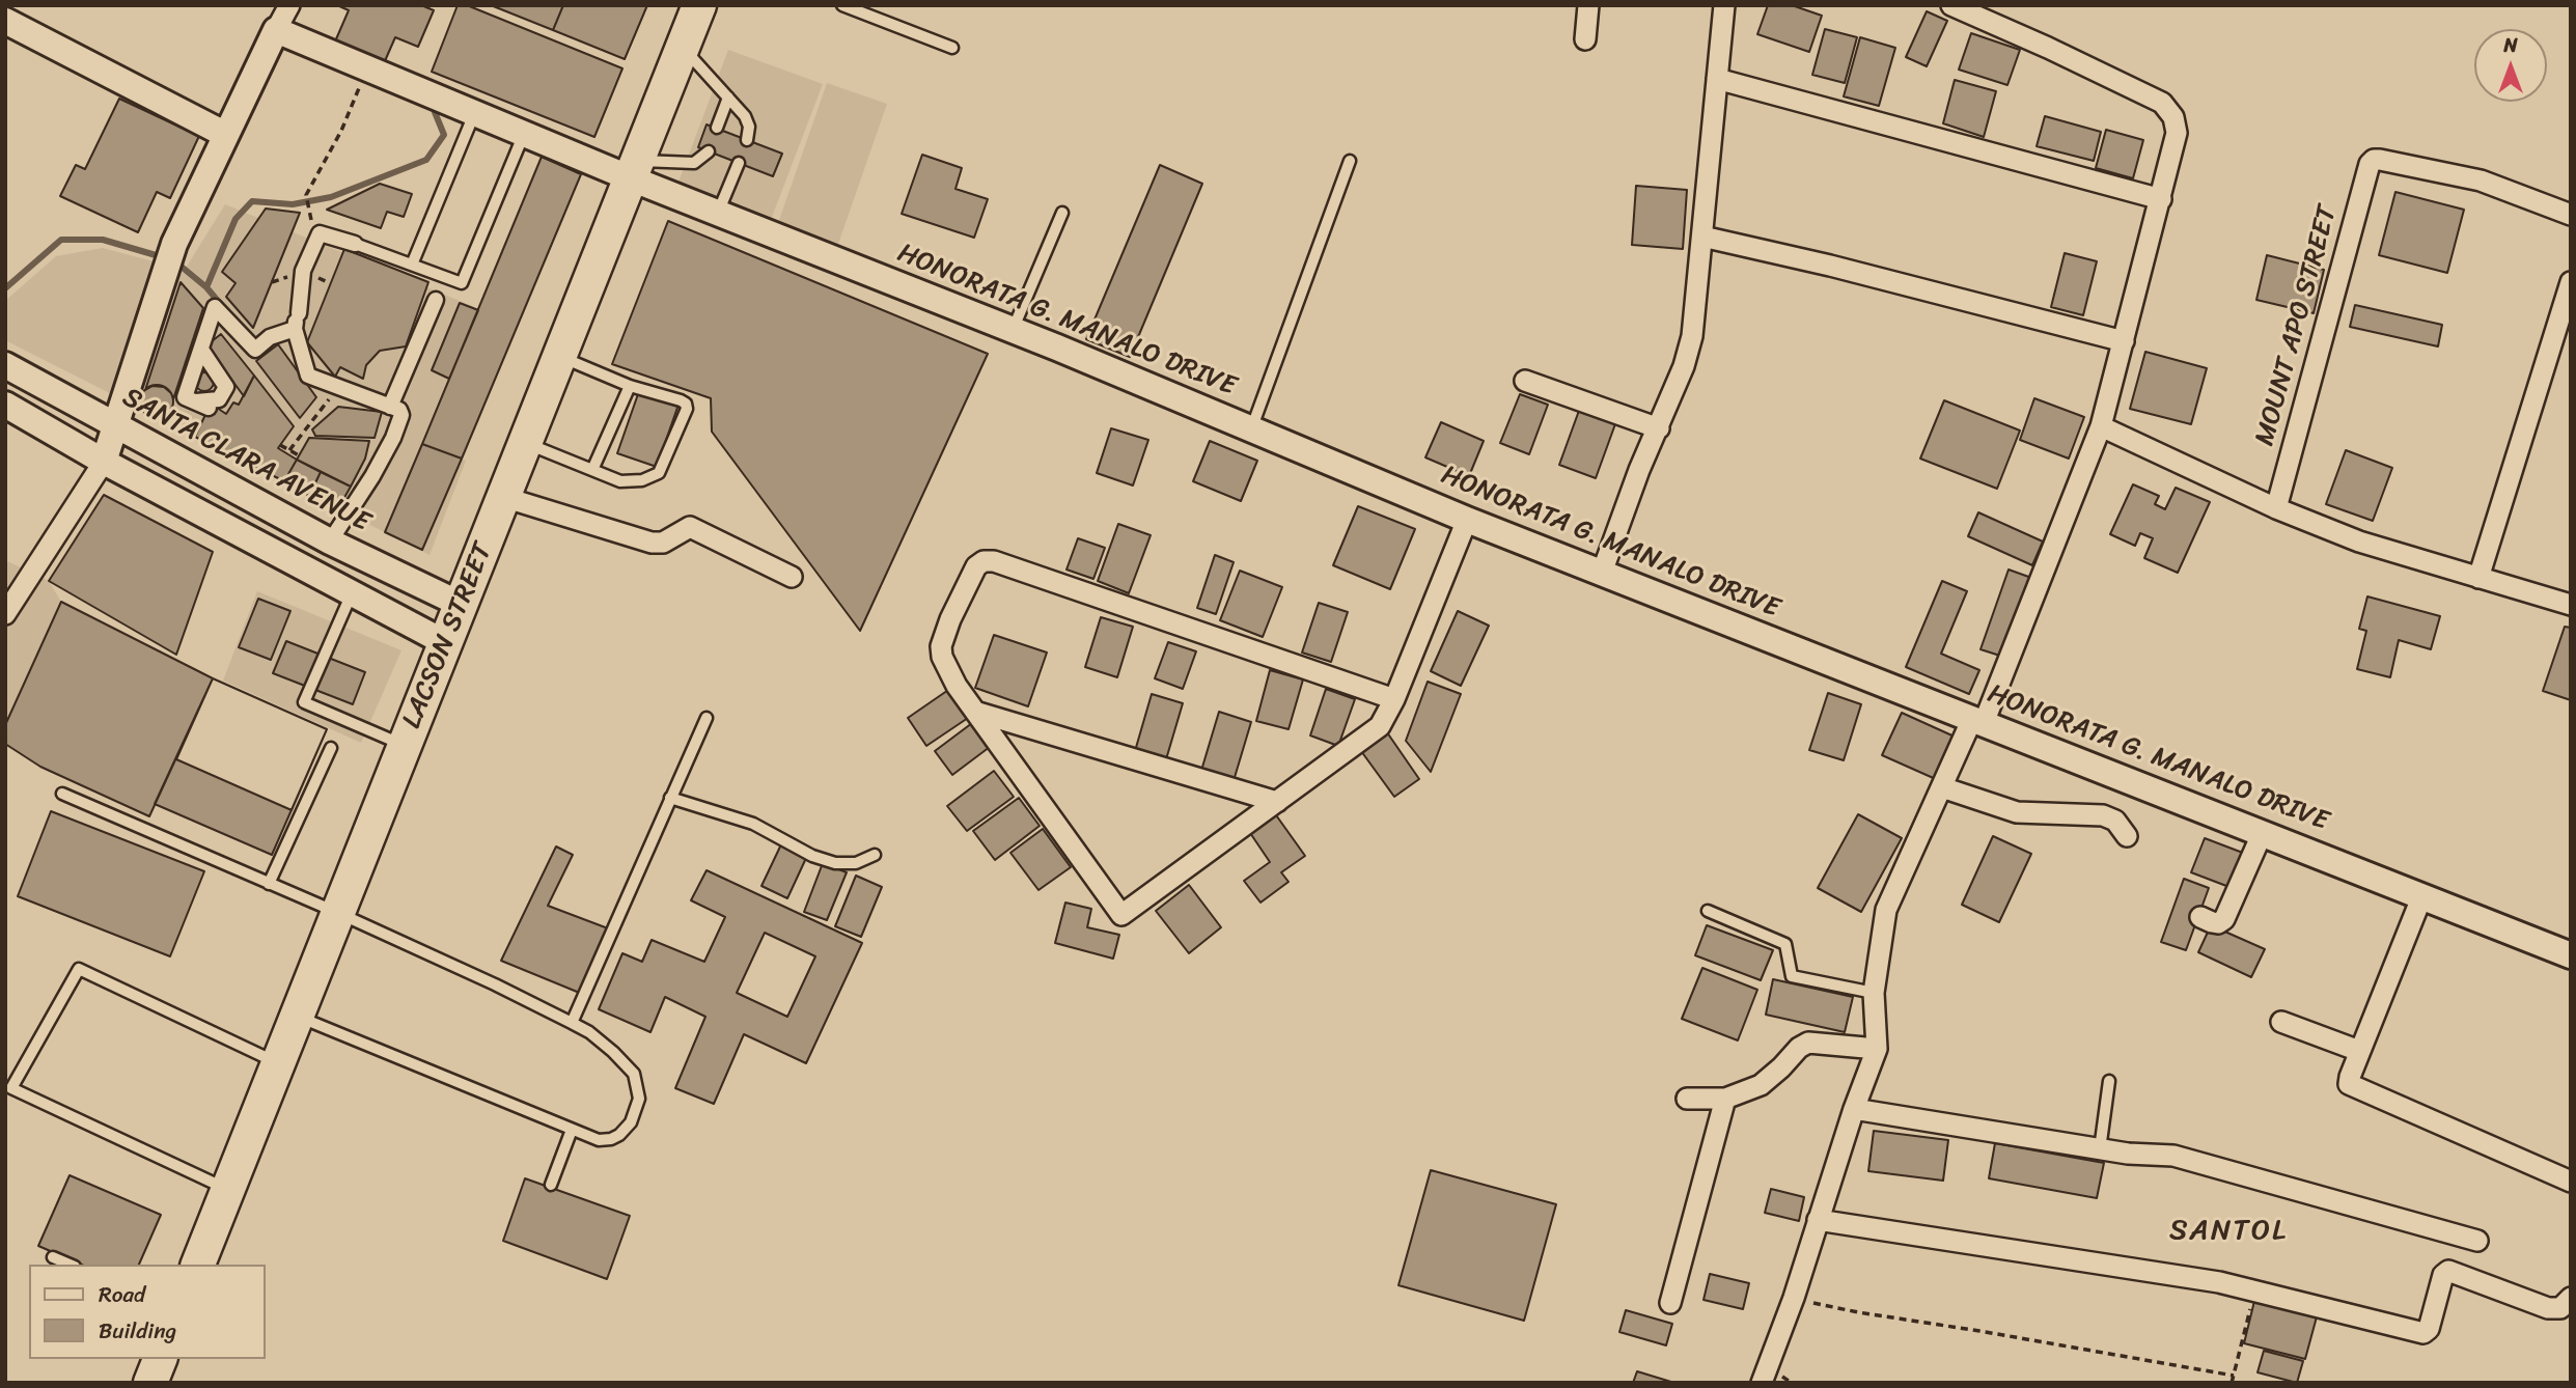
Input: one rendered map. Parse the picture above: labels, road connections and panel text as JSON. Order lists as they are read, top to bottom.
{
  "streets": {
    "main road": ["LACSON STREET"],
    "street": ["HONORATA G. MANALO DRIVE", "MOUNT APO STREET", "SANTA CLARA AVENUE"]
  },
  "crossings": [
    ["HONORATA G. MANALO DRIVE", "LACSON STREET"],
    ["SANTA CLARA AVENUE", "LACSON STREET"]
  ],
  "districts": ["SANTOL"],
  "legend": ["Road", "Building"],
  "north": "top"
}
